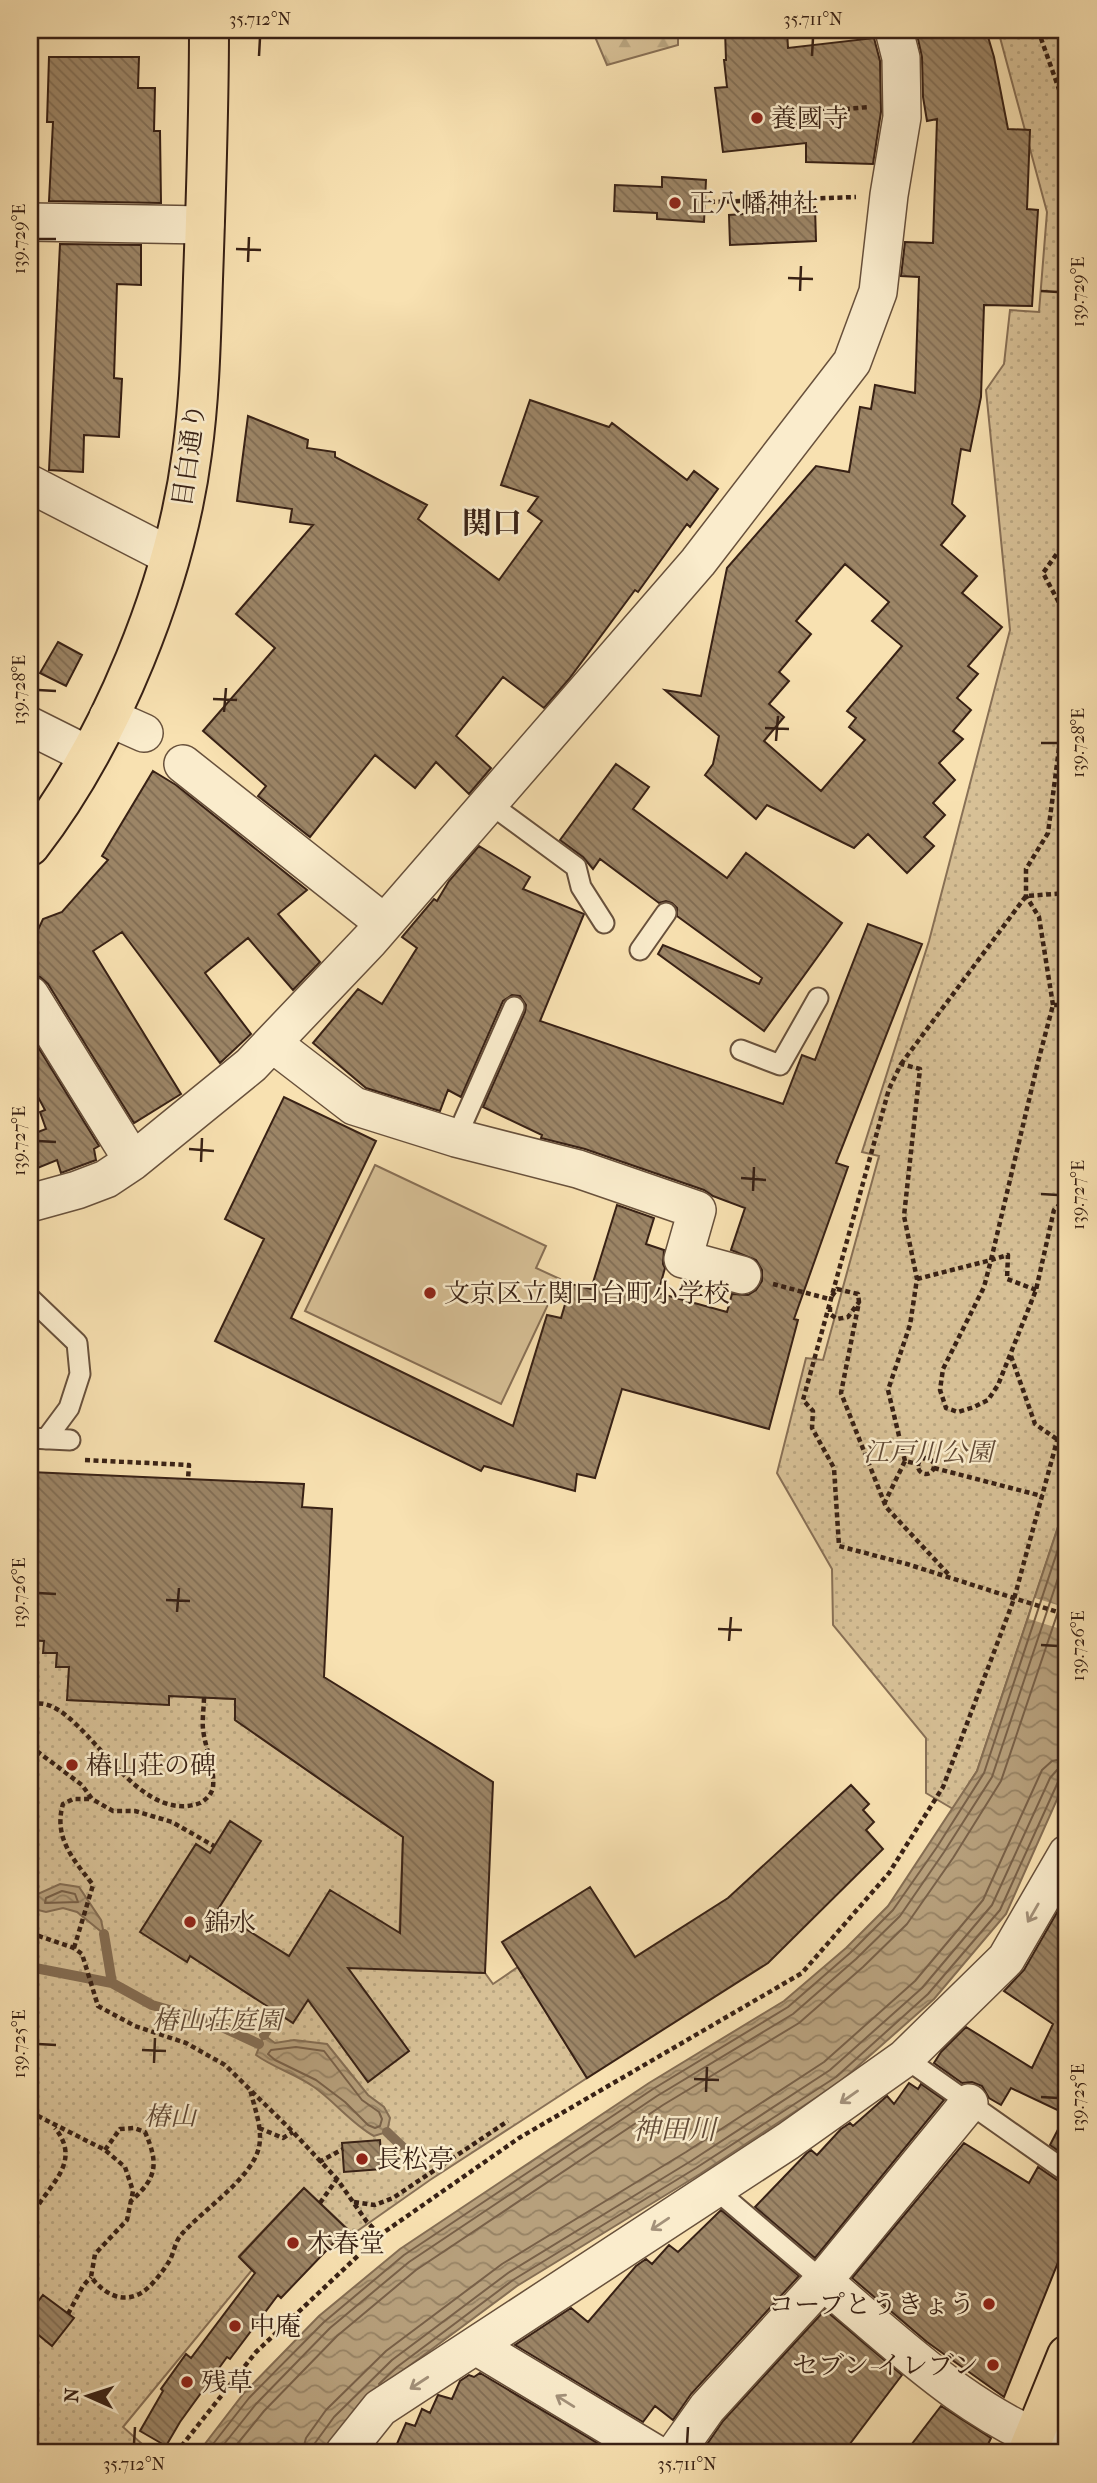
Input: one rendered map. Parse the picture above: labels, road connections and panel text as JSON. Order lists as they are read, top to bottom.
{
  "streets": {
    "main road": ["目白通り"]
  },
  "districts": ["関口"],
  "water": ["神田川"],
  "parks": ["江戸川公園", "椿山荘庭園", "椿山"],
  "places": [
    "養國寺",
    "正八幡神社",
    "文京区立関口台町小学校",
    "椿山荘の碑",
    "錦水",
    "長松亭",
    "木春堂",
    "コープとうきょう",
    "中庵",
    "セブン-イレブン",
    "残草"
  ],
  "north": "left",
  "coordinates": [
    "35.712°N",
    "35.711°N",
    "139.729°E",
    "139.728°E",
    "139.727°E",
    "139.726°E",
    "139.725°E"
  ]
}
